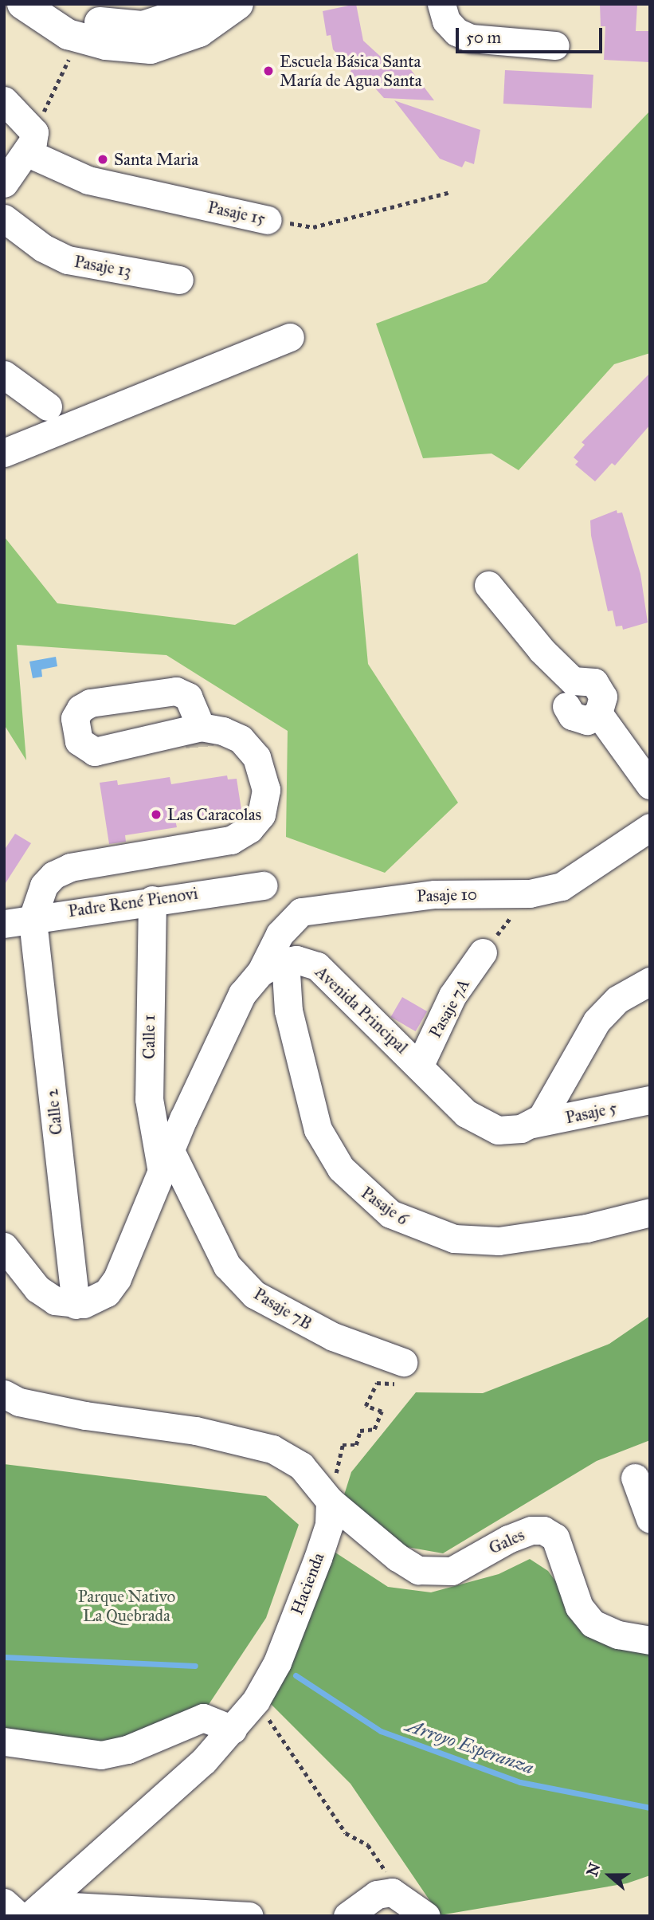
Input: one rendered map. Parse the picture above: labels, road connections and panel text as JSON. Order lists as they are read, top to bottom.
{
  "streets": {
    "street": [
      "Pasaje 15",
      "Pasaje 13",
      "Pasaje 10",
      "Padre René Pienovi",
      "Pasaje 7A",
      "Avenida Principal",
      "Calle 1",
      "Calle 2",
      "Pasaje 5",
      "Pasaje 6",
      "Pasaje 7B",
      "Gales",
      "Hacienda"
    ]
  },
  "crossings": [
    ["Padre René Pienovi", "Calle 1"],
    ["Padre René Pienovi", "Calle 2"],
    ["Pasaje 7A", "Avenida Principal"],
    ["Avenida Principal", "Pasaje 5"],
    ["Avenida Principal", "Pasaje 6"],
    ["Calle 1", "Pasaje 7B"],
    ["Gales", "Hacienda"]
  ],
  "water": ["Arroyo Esperanza"],
  "parks": ["Parque Nativo La Quebrada"],
  "places": ["Escuela Básica Santa María de Agua Santa", "Santa Maria", "Las Caracolas"],
  "scale_bar": "50 m",
  "north": "left"
}
